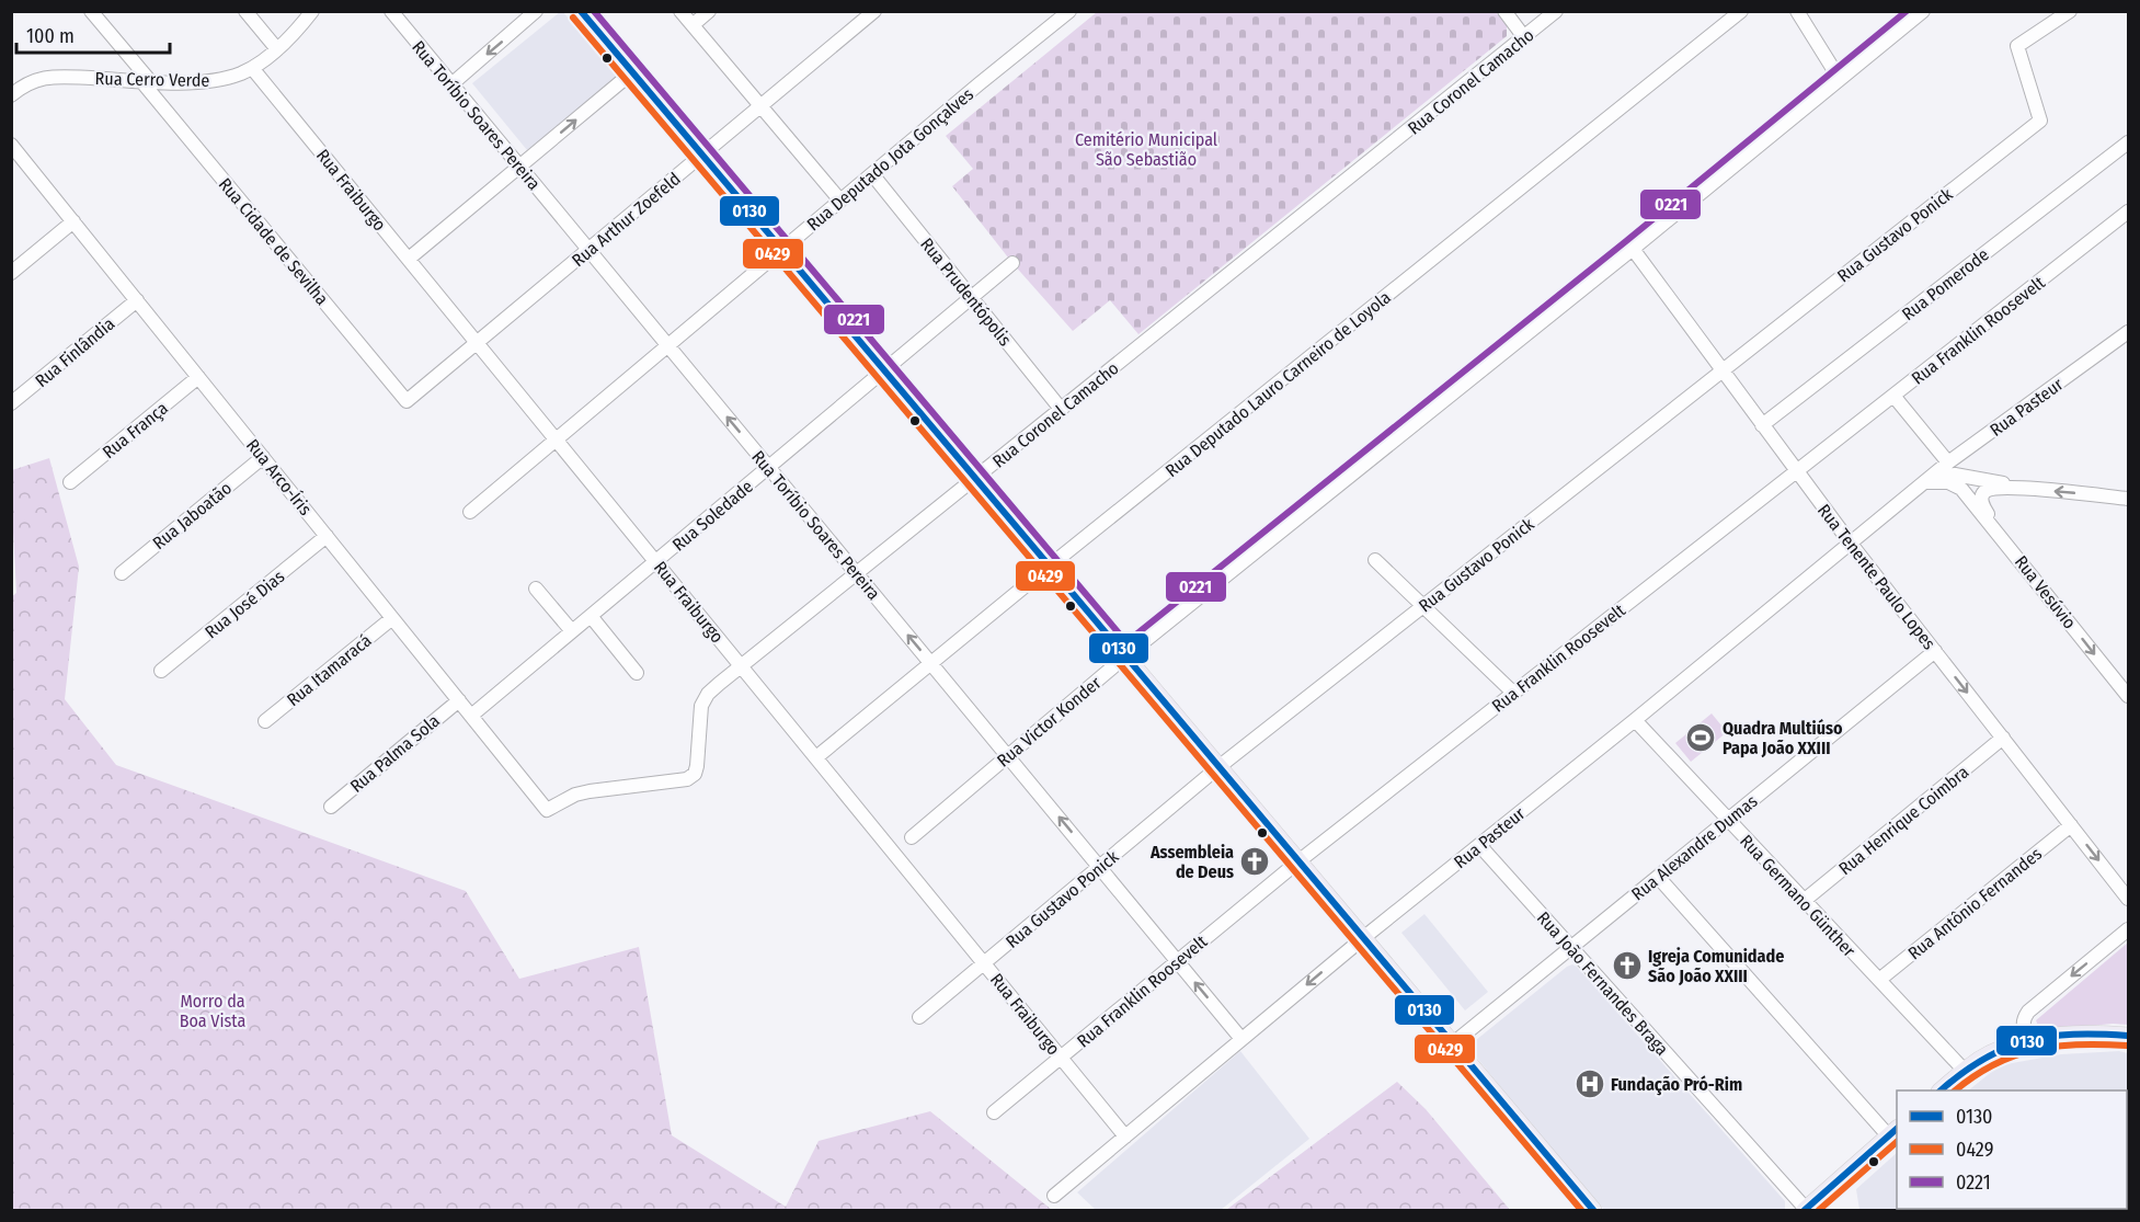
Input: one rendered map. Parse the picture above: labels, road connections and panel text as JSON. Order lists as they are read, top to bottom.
{
  "streets": {
    "street": [
      "Rua Cerro Verde",
      "Rua Coronel Camacho",
      "Rua Toríbio Soares Pereira",
      "Rua Deputado Jota Gonçalves",
      "Rua Fraiburgo",
      "Rua Arthur Zoefeld",
      "Rua Gustavo Ponick",
      "Rua Cidade de Sevilha",
      "Rua Pomerode",
      "Rua Prudentópolis",
      "Rua Franklin Roosevelt",
      "Rua Finlândia",
      "Rua Deputado Lauro Carneiro de Loyola",
      "Rua Pasteur",
      "Rua França",
      "Rua Arco-Íris",
      "Rua Jaboatão",
      "Rua Soledade",
      "Rua Tenente Paulo Lopes",
      "Rua Vesúvio",
      "Rua José Dias",
      "Rua Itamaracá",
      "Rua Victor Konder",
      "Rua Palma Sola",
      "Rua Henrique Coimbra",
      "Rua Alexandre Dumas",
      "Rua Germano Günther",
      "Rua Antônio Fernandes",
      "Rua João Fernandes Braga"
    ]
  },
  "crossings": [
    ["Rua Cerro Verde", "Rua Fraiburgo"],
    ["Rua Cerro Verde", "Rua Cidade de Sevilha"],
    ["Rua Coronel Camacho", "Rua Toríbio Soares Pereira"],
    ["Rua Coronel Camacho", "Rua Fraiburgo"],
    ["Rua Coronel Camacho", "Rua Prudentópolis"],
    ["Rua Coronel Camacho", "Rua Arco-Íris"],
    ["Rua Toríbio Soares Pereira", "Rua Deputado Jota Gonçalves"],
    ["Rua Toríbio Soares Pereira", "Rua Arthur Zoefeld"],
    ["Rua Toríbio Soares Pereira", "Rua Gustavo Ponick"],
    ["Rua Toríbio Soares Pereira", "Rua Franklin Roosevelt"],
    ["Rua Toríbio Soares Pereira", "Rua Deputado Lauro Carneiro de Loyola"],
    ["Rua Toríbio Soares Pereira", "Rua Pasteur"],
    ["Rua Toríbio Soares Pereira", "Rua Soledade"],
    ["Rua Toríbio Soares Pereira", "Rua Victor Konder"],
    ["Rua Deputado Jota Gonçalves", "Rua Fraiburgo"],
    ["Rua Deputado Jota Gonçalves", "Rua Prudentópolis"],
    ["Rua Fraiburgo", "Rua Arthur Zoefeld"],
    ["Rua Fraiburgo", "Rua Gustavo Ponick"],
    ["Rua Fraiburgo", "Rua Franklin Roosevelt"],
    ["Rua Fraiburgo", "Rua Deputado Lauro Carneiro de Loyola"],
    ["Rua Fraiburgo", "Rua Pasteur"],
    ["Rua Fraiburgo", "Rua Soledade"],
    ["Rua Arthur Zoefeld", "Rua Cidade de Sevilha"],
    ["Rua Gustavo Ponick", "Rua Tenente Paulo Lopes"],
    ["Rua Pomerode", "Rua Tenente Paulo Lopes"],
    ["Rua Prudentópolis", "Rua Soledade"],
    ["Rua Franklin Roosevelt", "Rua Tenente Paulo Lopes"],
    ["Rua Finlândia", "Rua Arco-Íris"],
    ["Rua Pasteur", "Rua Tenente Paulo Lopes"],
    ["Rua Pasteur", "Rua Germano Günther"],
    ["Rua Pasteur", "Rua João Fernandes Braga"],
    ["Rua França", "Rua Arco-Íris"],
    ["Rua Arco-Íris", "Rua Jaboatão"],
    ["Rua Arco-Íris", "Rua Soledade"],
    ["Rua Arco-Íris", "Rua José Dias"],
    ["Rua Arco-Íris", "Rua Itamaracá"],
    ["Rua Arco-Íris", "Rua Palma Sola"],
    ["Rua Tenente Paulo Lopes", "Rua Victor Konder"],
    ["Rua Tenente Paulo Lopes", "Rua Henrique Coimbra"],
    ["Rua Tenente Paulo Lopes", "Rua Alexandre Dumas"],
    ["Rua Tenente Paulo Lopes", "Rua Antônio Fernandes"],
    ["Rua Henrique Coimbra", "Rua Germano Günther"],
    ["Rua Alexandre Dumas", "Rua Germano Günther"],
    ["Rua Alexandre Dumas", "Rua João Fernandes Braga"],
    ["Rua Germano Günther", "Rua Antônio Fernandes"]
  ],
  "one_way": ["Rua Toríbio Soares Pereira", "Rua Vesúvio"],
  "parks": ["Cemitério Municipal São Sebastião", "Morro da Boa Vista"],
  "places": {
    "sports": ["Quadra Multiúso Papa João XXIII"],
    "church": ["Assembleia de Deus", "Igreja Comunidade São João XXIII"],
    "hospital": ["Fundação Pró-Rim"]
  },
  "lines": ["transit line 0130", "transit line 0221", "transit line 0429"],
  "legend": ["0130", "0429", "0221"],
  "scale_bar": "100 m"
}
